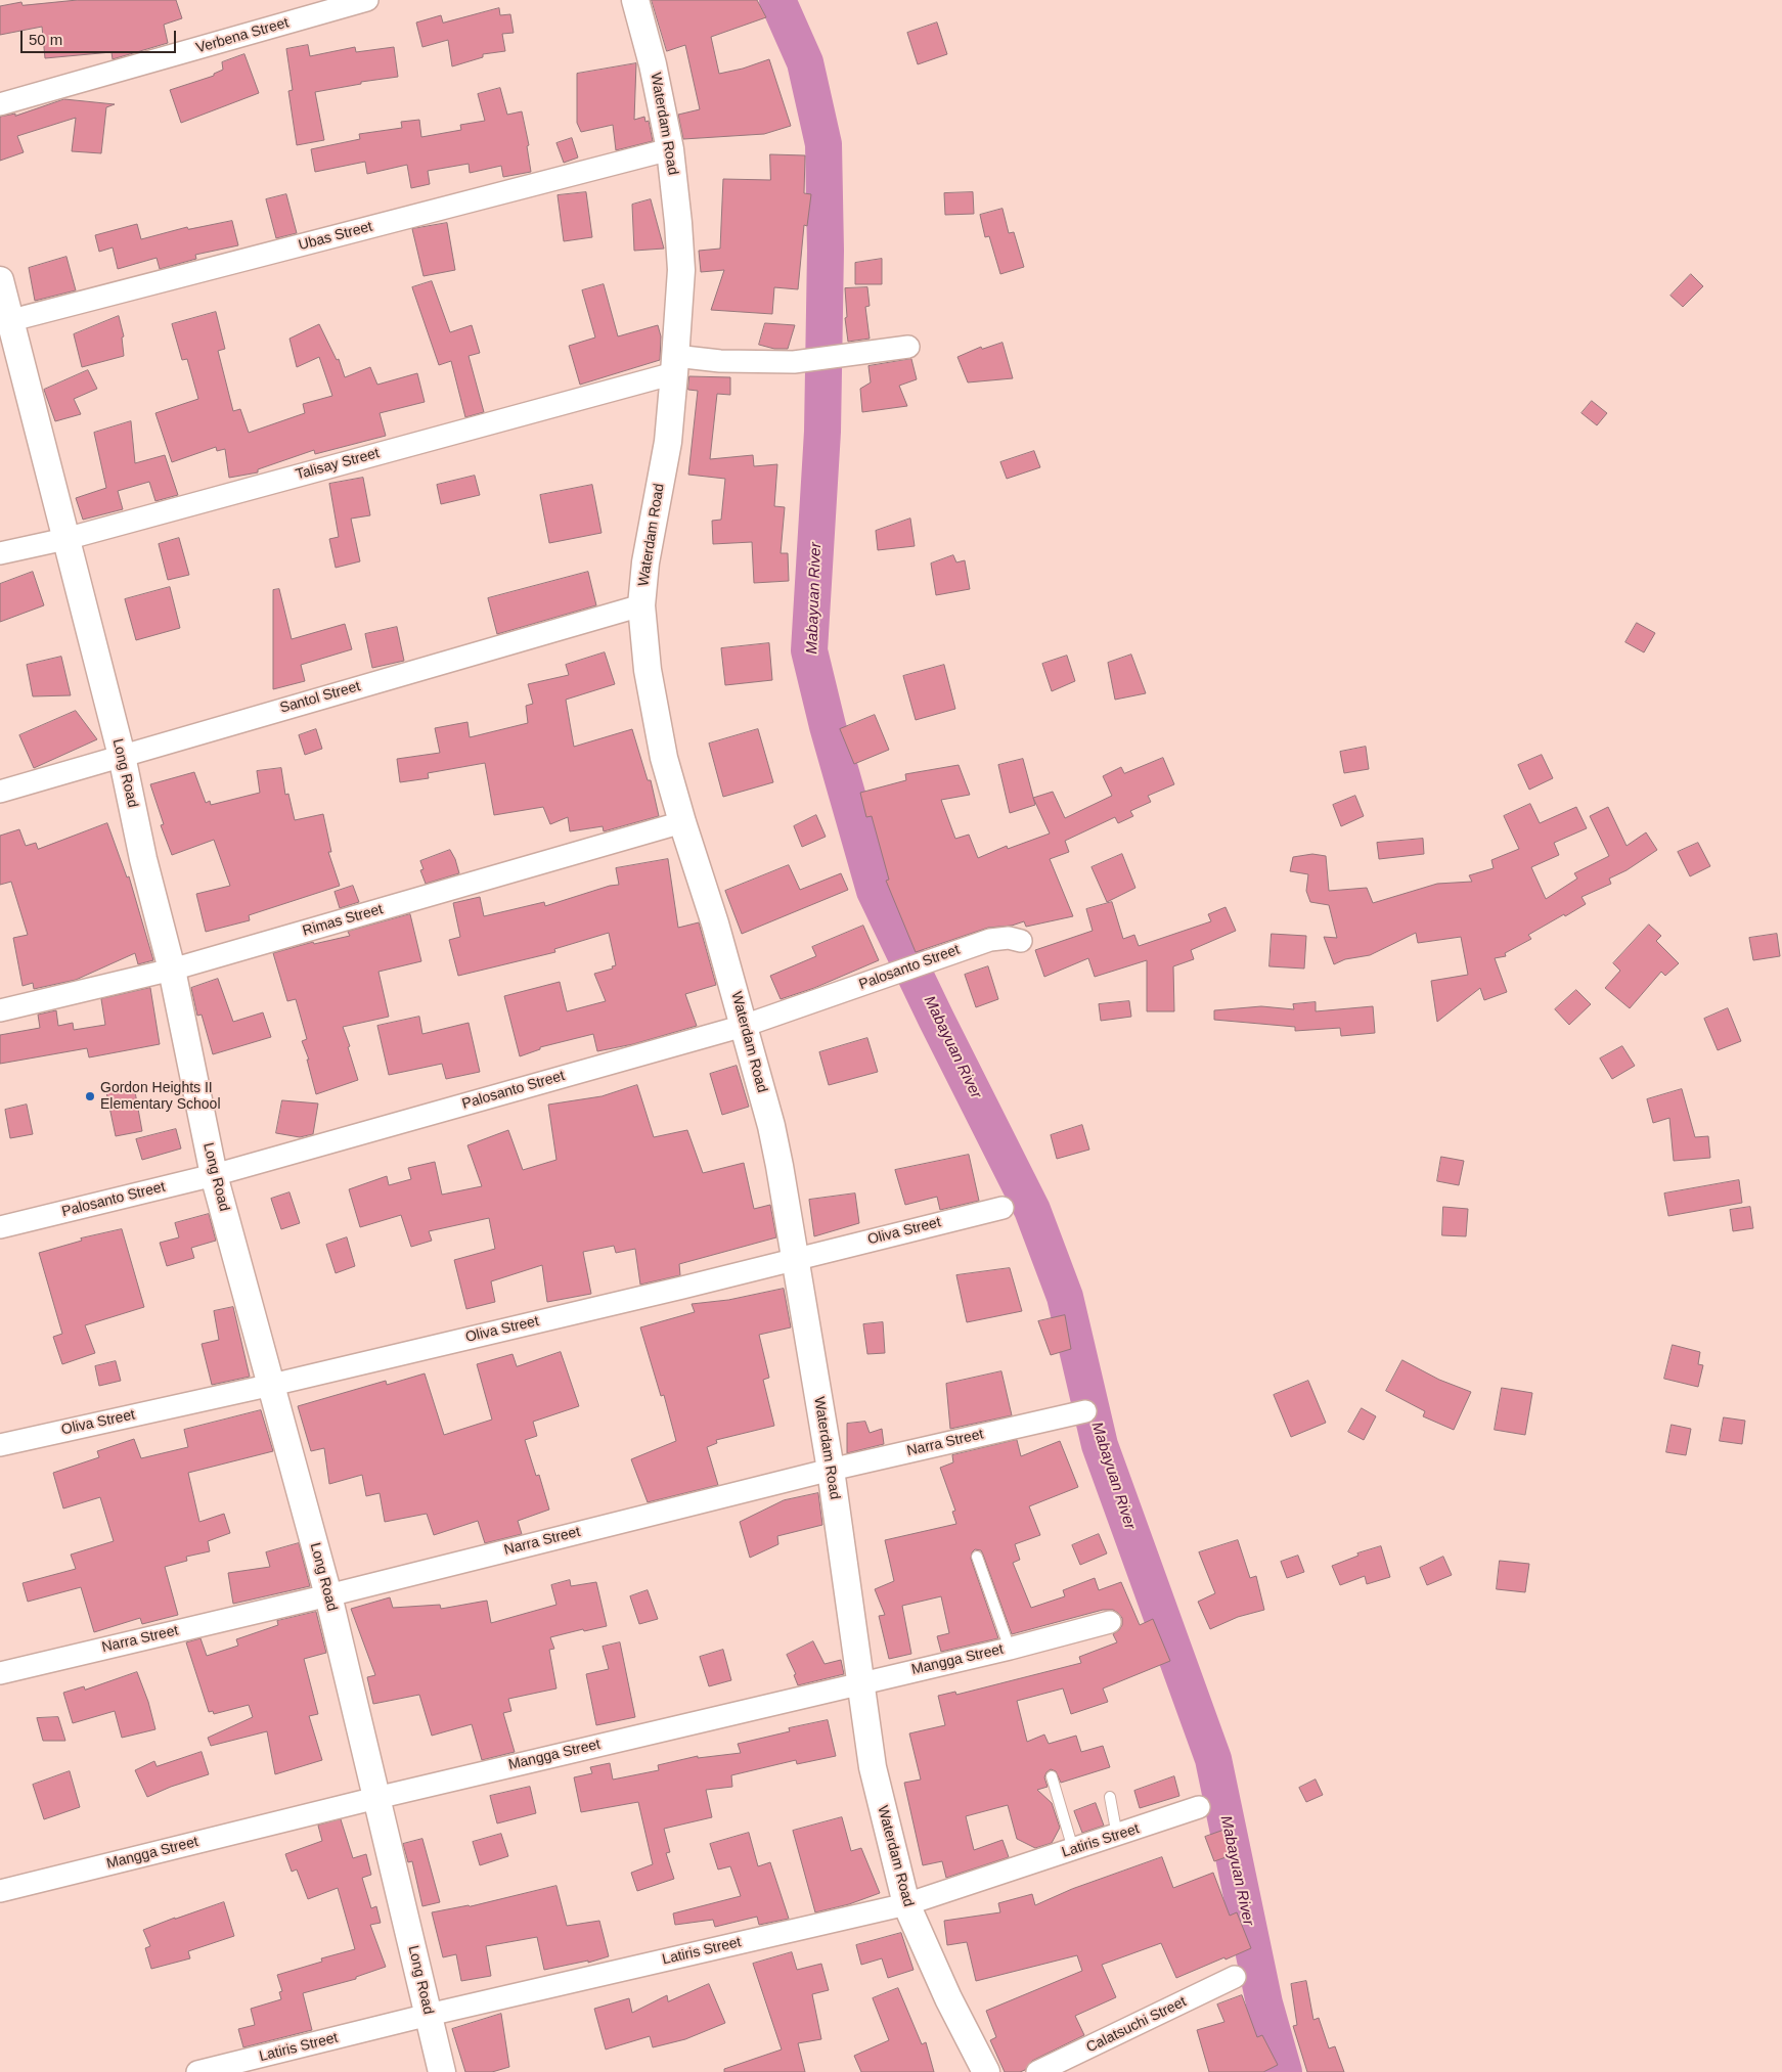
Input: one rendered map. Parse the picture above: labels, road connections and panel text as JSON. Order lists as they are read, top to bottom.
{
  "streets": {
    "street": [
      "Verbena Street",
      "Waterdam Road",
      "Ubas Street",
      "Talisay Street",
      "Santol Street",
      "Long Road",
      "Rimas Street",
      "Palosanto Street",
      "Oliva Street",
      "Narra Street",
      "Mangga Street",
      "Latiris Street",
      "Calatsuchi Street"
    ]
  },
  "crossings": [
    ["Waterdam Road", "Ubas Street"],
    ["Waterdam Road", "Talisay Street"],
    ["Waterdam Road", "Santol Street"],
    ["Waterdam Road", "Rimas Street"],
    ["Waterdam Road", "Palosanto Street"],
    ["Waterdam Road", "Oliva Street"],
    ["Waterdam Road", "Narra Street"],
    ["Waterdam Road", "Mangga Street"],
    ["Waterdam Road", "Latiris Street"],
    ["Ubas Street", "Long Road"],
    ["Talisay Street", "Long Road"],
    ["Santol Street", "Long Road"],
    ["Long Road", "Rimas Street"],
    ["Long Road", "Palosanto Street"],
    ["Long Road", "Oliva Street"],
    ["Long Road", "Narra Street"],
    ["Long Road", "Mangga Street"],
    ["Long Road", "Latiris Street"]
  ],
  "water": ["Mabayuan River"],
  "places": ["Gordon Heights II Elementary School"],
  "scale_bar": "50 m"
}
